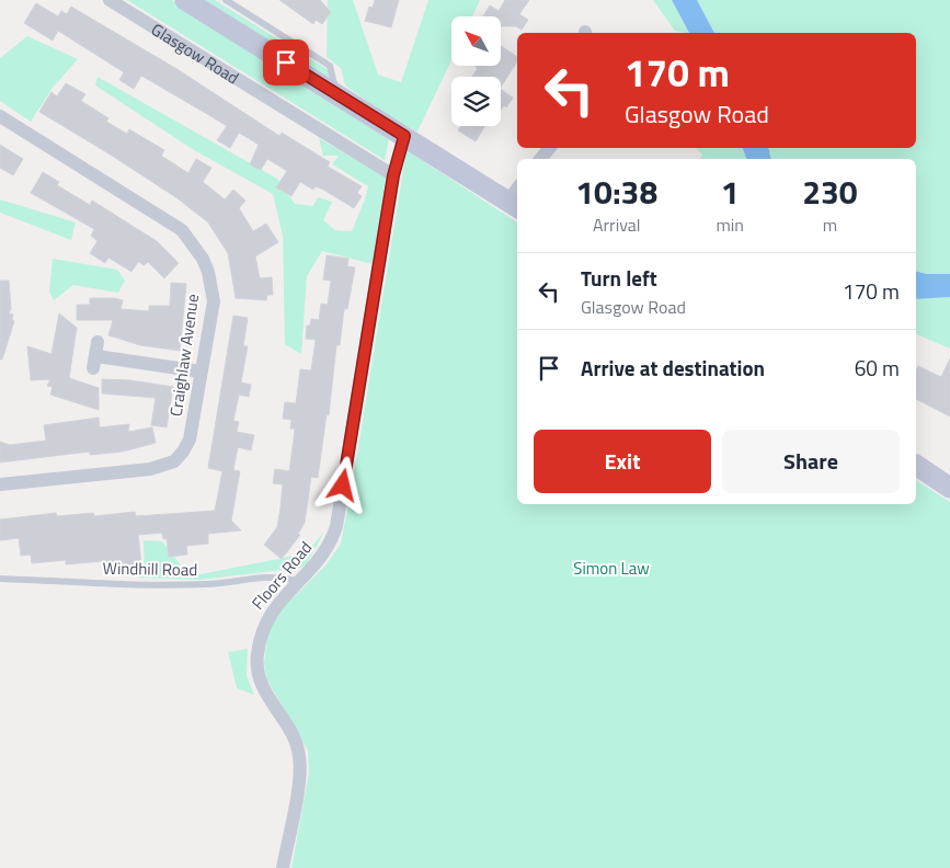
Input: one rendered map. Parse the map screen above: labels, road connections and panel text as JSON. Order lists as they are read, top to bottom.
{
  "streets": {
    "street": ["Glasgow Road", "Craighlaw Avenue", "Floors Road"],
    "lane": ["Windhill Road"]
  },
  "crossings": [
    ["Glasgow Road", "Floors Road"],
    ["Windhill Road", "Floors Road"]
  ],
  "parks": ["Simon Law"],
  "north": "top left",
  "page": {
    "turn": ["170 m", "Glasgow Road"],
    "eta": [
      "10:38",
      "Arrival",
      "1",
      "min",
      "230",
      "m"
    ],
    "list": [
      {
        "name": "Turn left",
        "note": "Glasgow Road",
        "value": "170 m"
      },
      {
        "name": "Arrive at destination",
        "value": "60 m"
      }
    ],
    "buttons": ["Exit", "Share"]
  }
}
